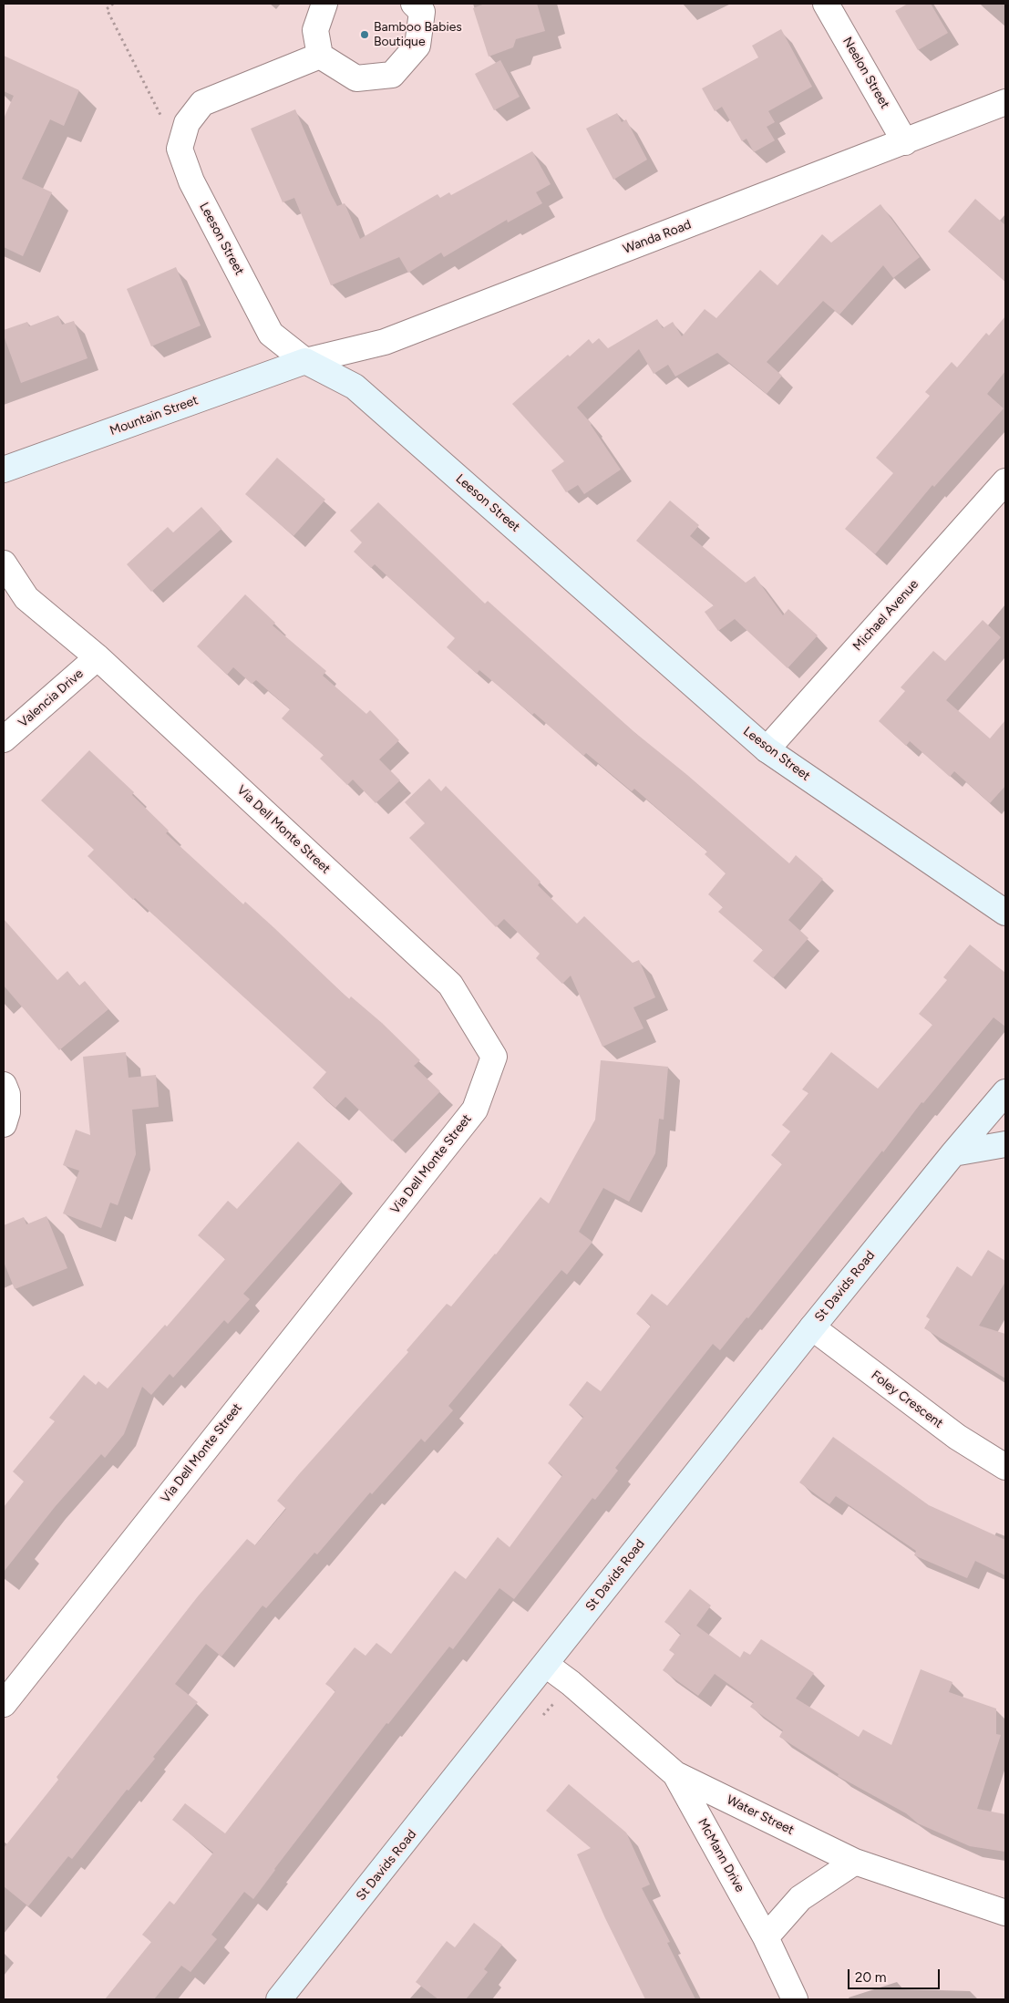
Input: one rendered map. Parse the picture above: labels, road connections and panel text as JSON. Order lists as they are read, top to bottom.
{
  "streets": {
    "street": [
      "Neelon Street",
      "Wanda Road",
      "Leeson Street",
      "Mountain Street",
      "Michael Avenue",
      "Valencia Drive",
      "Via Dell Monte Street",
      "St Davids Road",
      "Foley Crescent",
      "Water Street",
      "McMann Drive"
    ]
  },
  "crossings": [
    ["Neelon Street", "Wanda Road"],
    ["Wanda Road", "Leeson Street"],
    ["Wanda Road", "Mountain Street"],
    ["Leeson Street", "Mountain Street"],
    ["Leeson Street", "Michael Avenue"],
    ["Valencia Drive", "Via Dell Monte Street"],
    ["St Davids Road", "Foley Crescent"],
    ["St Davids Road", "Water Street"],
    ["Water Street", "McMann Drive"]
  ],
  "places": ["Bamboo Babies Boutique"],
  "scale_bar": "20 m"
}
